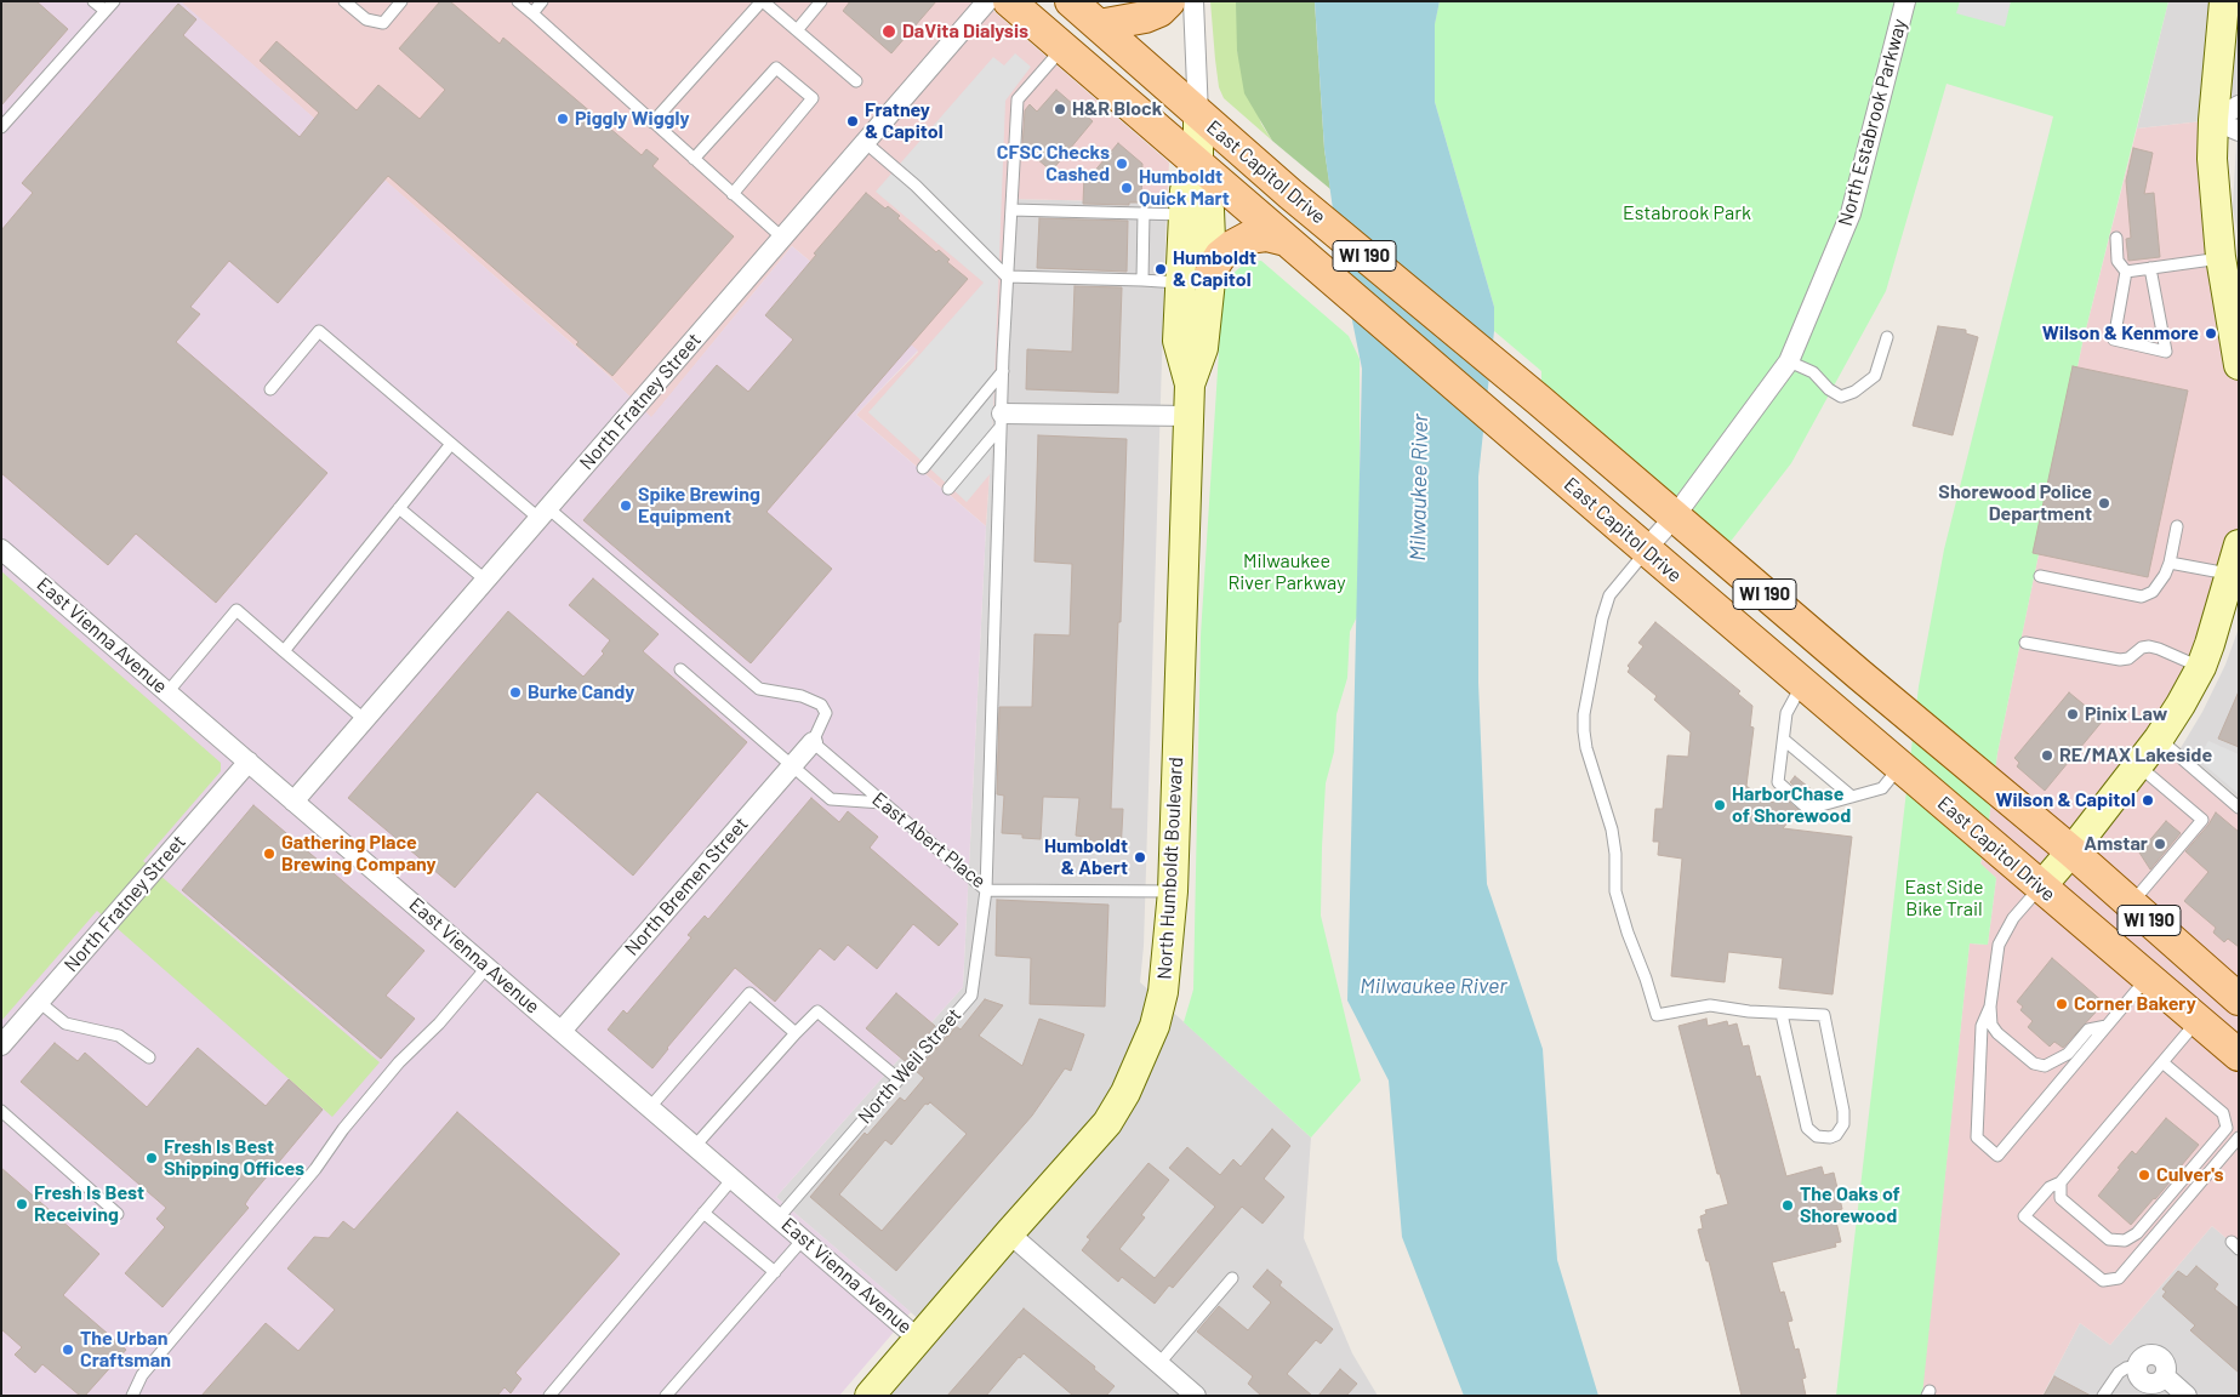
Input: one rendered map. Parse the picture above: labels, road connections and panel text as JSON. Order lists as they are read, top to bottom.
{
  "streets": {
    "main road": ["East Capitol Drive", "WI 190", "North Humboldt Boulevard"],
    "street": [
      "North Estabrook Parkway",
      "North Fratney Street",
      "East Vienna Avenue",
      "North Bremen Street"
    ],
    "lane": ["East Abert Place", "North Weil Street"]
  },
  "crossings": [
    ["North Estabrook Parkway", "East Capitol Drive"],
    ["East Capitol Drive", "North Humboldt Boulevard"],
    ["East Capitol Drive", "North Weil Street"],
    ["North Fratney Street", "East Vienna Avenue"],
    ["East Vienna Avenue", "North Humboldt Boulevard"],
    ["East Vienna Avenue", "North Bremen Street"],
    ["East Vienna Avenue", "North Weil Street"],
    ["East Abert Place", "North Humboldt Boulevard"],
    ["East Abert Place", "North Bremen Street"],
    ["East Abert Place", "North Weil Street"]
  ],
  "water": ["Milwaukee River"],
  "parks": ["Estabrook Park", "Milwaukee River Parkway", "East Side Bike Trail"],
  "places": [
    "DaVita Dialysis",
    "H&R Block",
    "Piggly Wiggly",
    "Fratney & Capitol",
    "CFSC Checks Cashed",
    "Humboldt Quick Mart",
    "Humboldt & Capitol",
    "Wilson & Kenmore",
    "Shorewood Police Department",
    "Spike Brewing Equipment",
    "Burke Candy",
    "Pinix Law",
    "RE/MAX Lakeside",
    "Wilson & Capitol",
    "HarborChase of Shorewood",
    "Amstar",
    "Gathering Place Brewing Company",
    "Humboldt & Abert",
    "Corner Bakery",
    "Fresh Is Best Shipping Offices",
    "Culver's",
    "Fresh Is Best Receiving",
    "The Oaks of Shorewood",
    "The Urban Craftsman"
  ]
}
